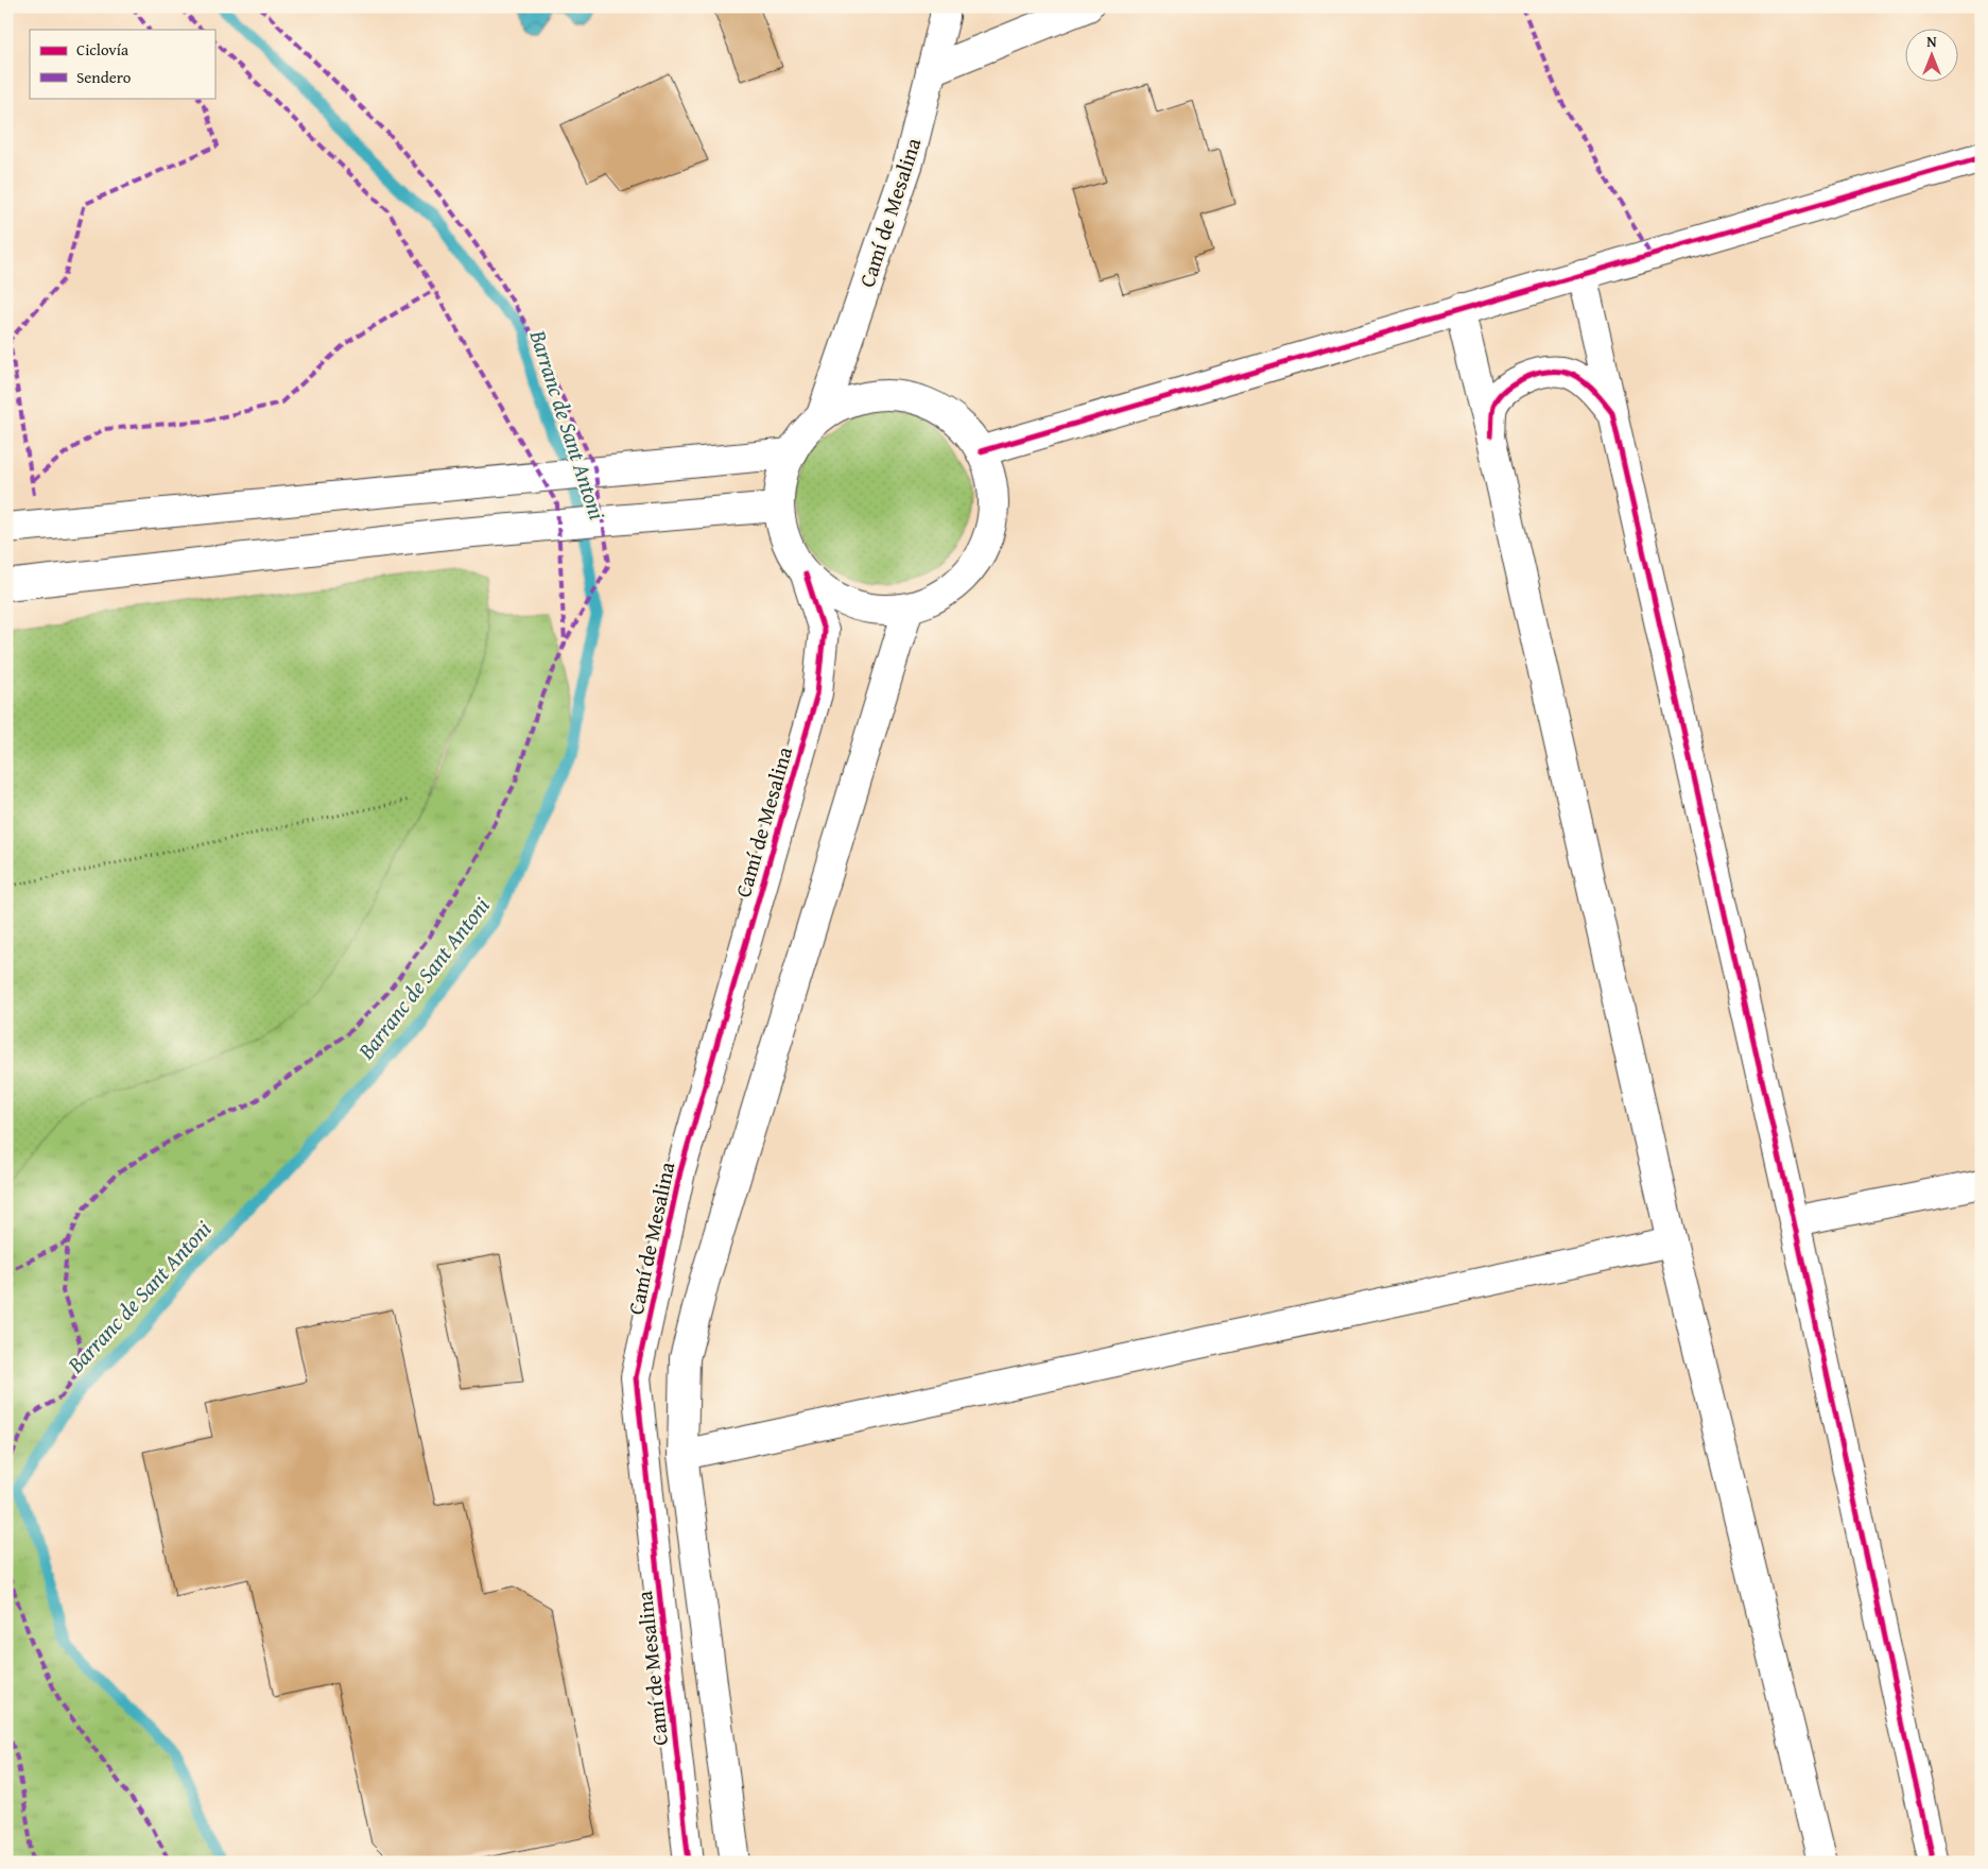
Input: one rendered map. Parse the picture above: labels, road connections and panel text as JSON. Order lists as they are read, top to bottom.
{
  "streets": {
    "street": ["Camí de Mesalina"]
  },
  "water": ["Barranc de Sant Antoni"],
  "legend": ["Ciclovía", "Sendero"],
  "north": "top"
}
